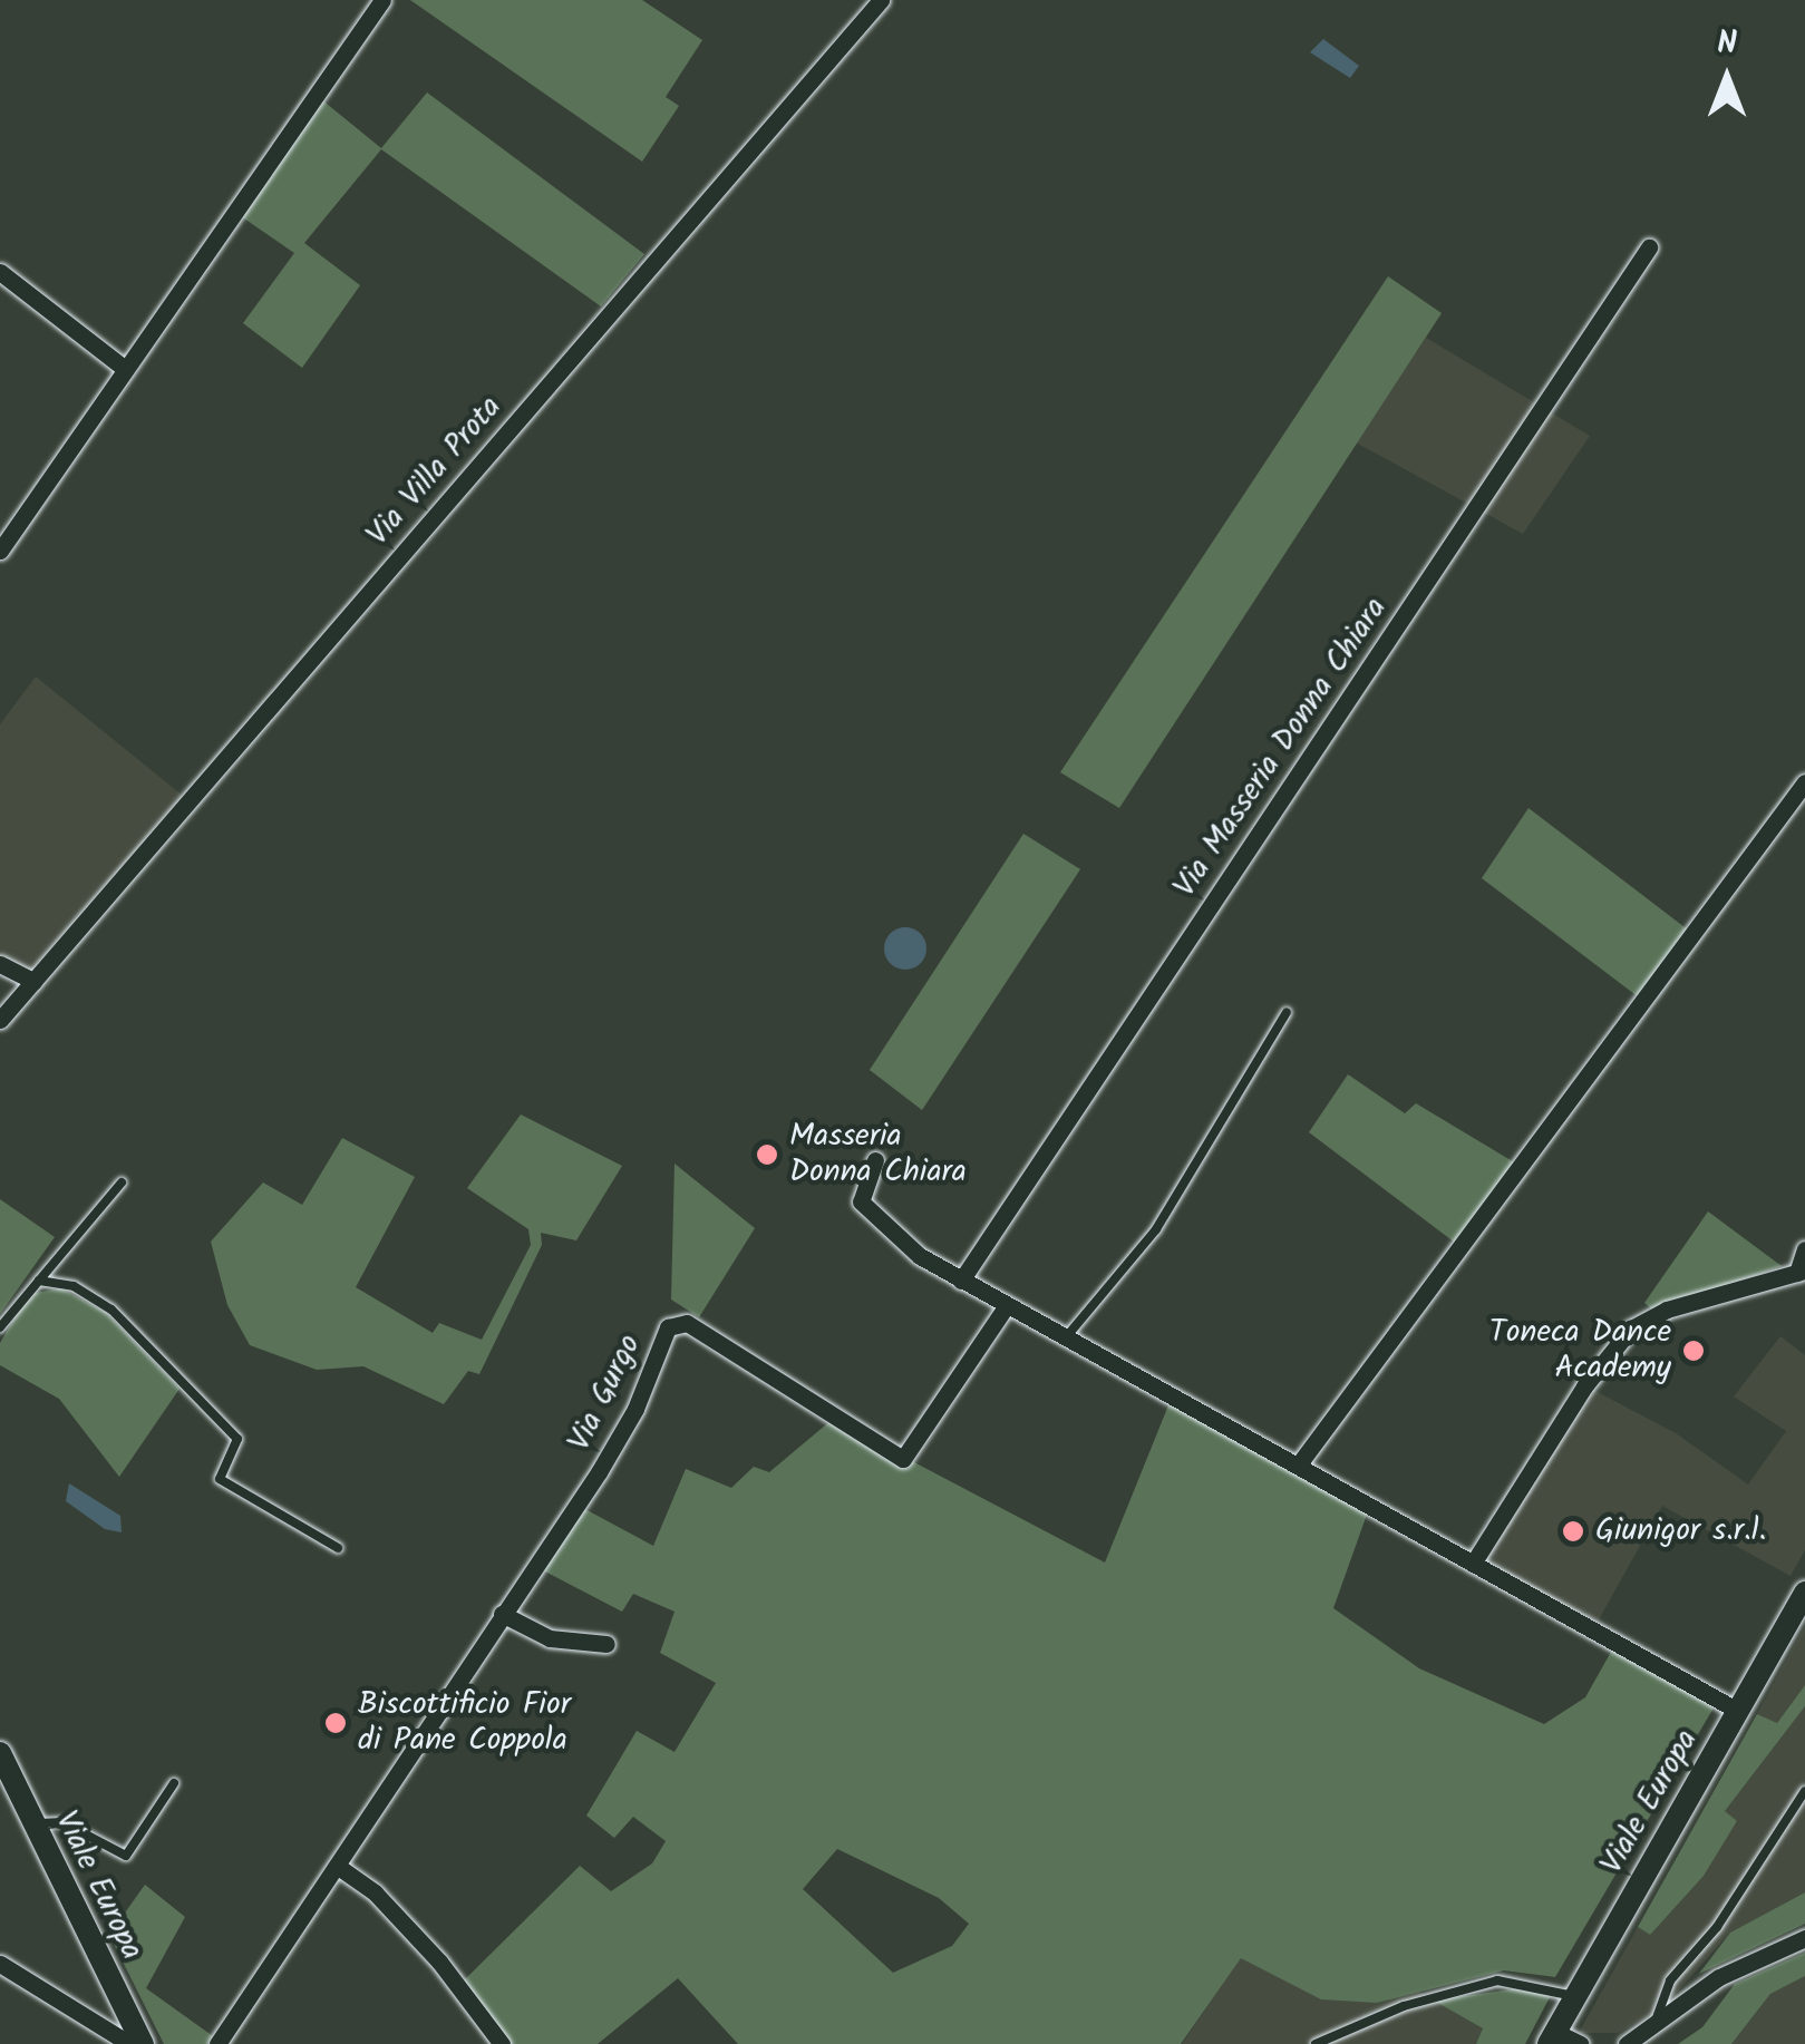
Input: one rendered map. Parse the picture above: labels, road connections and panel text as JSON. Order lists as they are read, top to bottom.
{
  "streets": {
    "street": [
      "Via Villa Prota",
      "Via Masseria Donna Chiara",
      "Via Gurgo",
      "Viale Europa"
    ]
  },
  "places": [
    "Masseria Donna Chiara",
    "Toneca Dance Academy",
    "Giunigor s.r.l.",
    "Biscottificio Fior di Pane Coppola"
  ],
  "north": "top"
}
